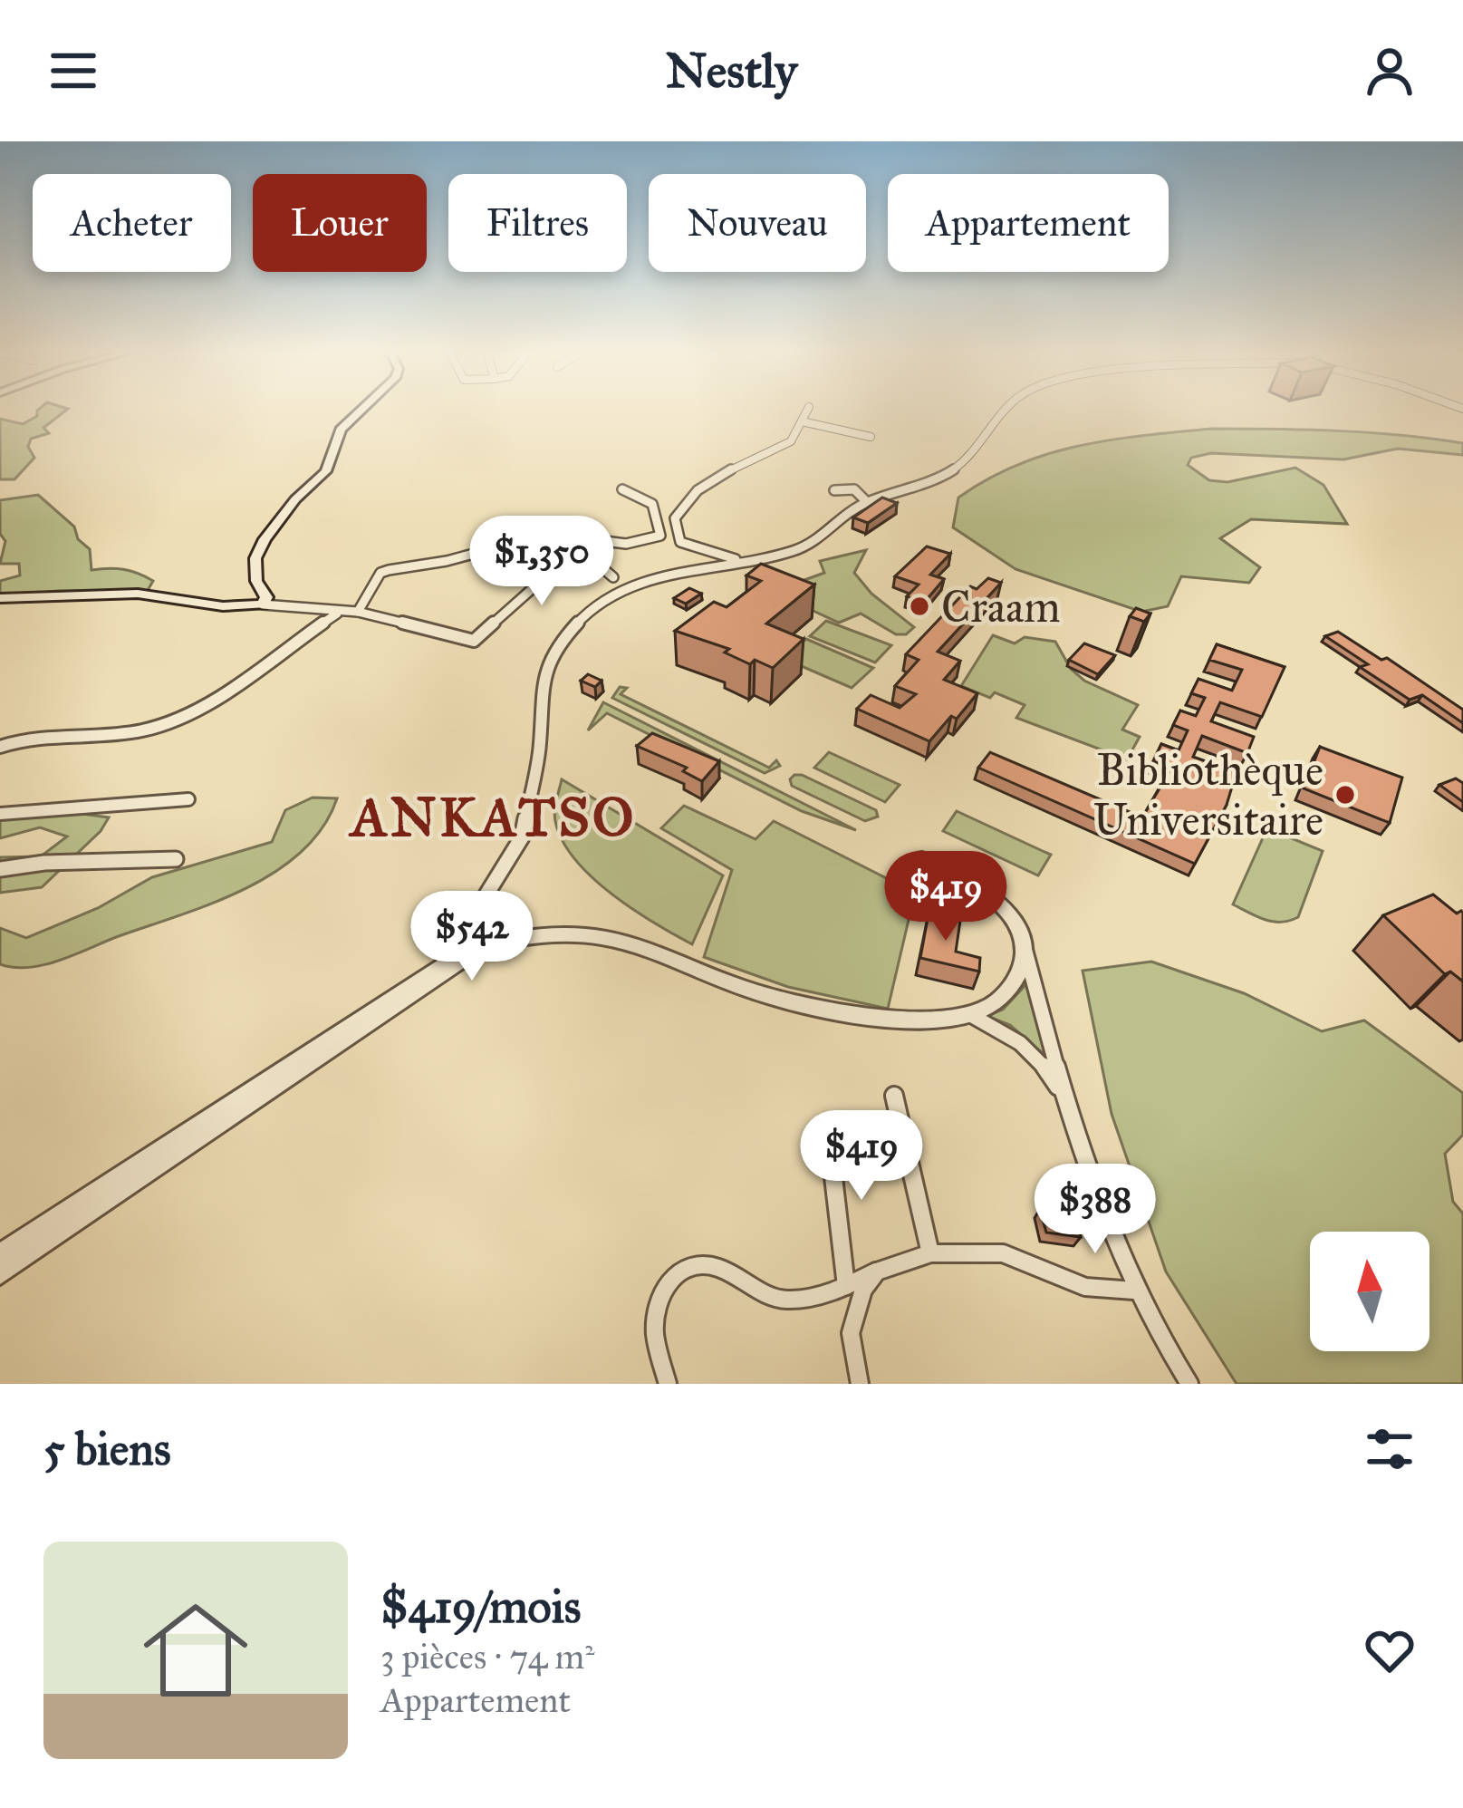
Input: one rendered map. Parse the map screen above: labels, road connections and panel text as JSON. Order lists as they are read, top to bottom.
{
  "districts": ["ANKATSO"],
  "places": ["Craam", "Bibliothèque Universitaire"],
  "north": "top",
  "page": {
    "header": "Nestly",
    "chip": [
      "Acheter",
      "Louer",
      "Filtres",
      "Nouveau",
      "Appartement"
    ],
    "price": [
      "$1,350",
      "$419",
      "$542",
      "$419",
      "$388"
    ],
    "heading": "5 biens",
    "list": [
      {
        "name": "$419/mois",
        "note": "3 pièces · 74 m² · Appartement"
      }
    ]
  }
}
